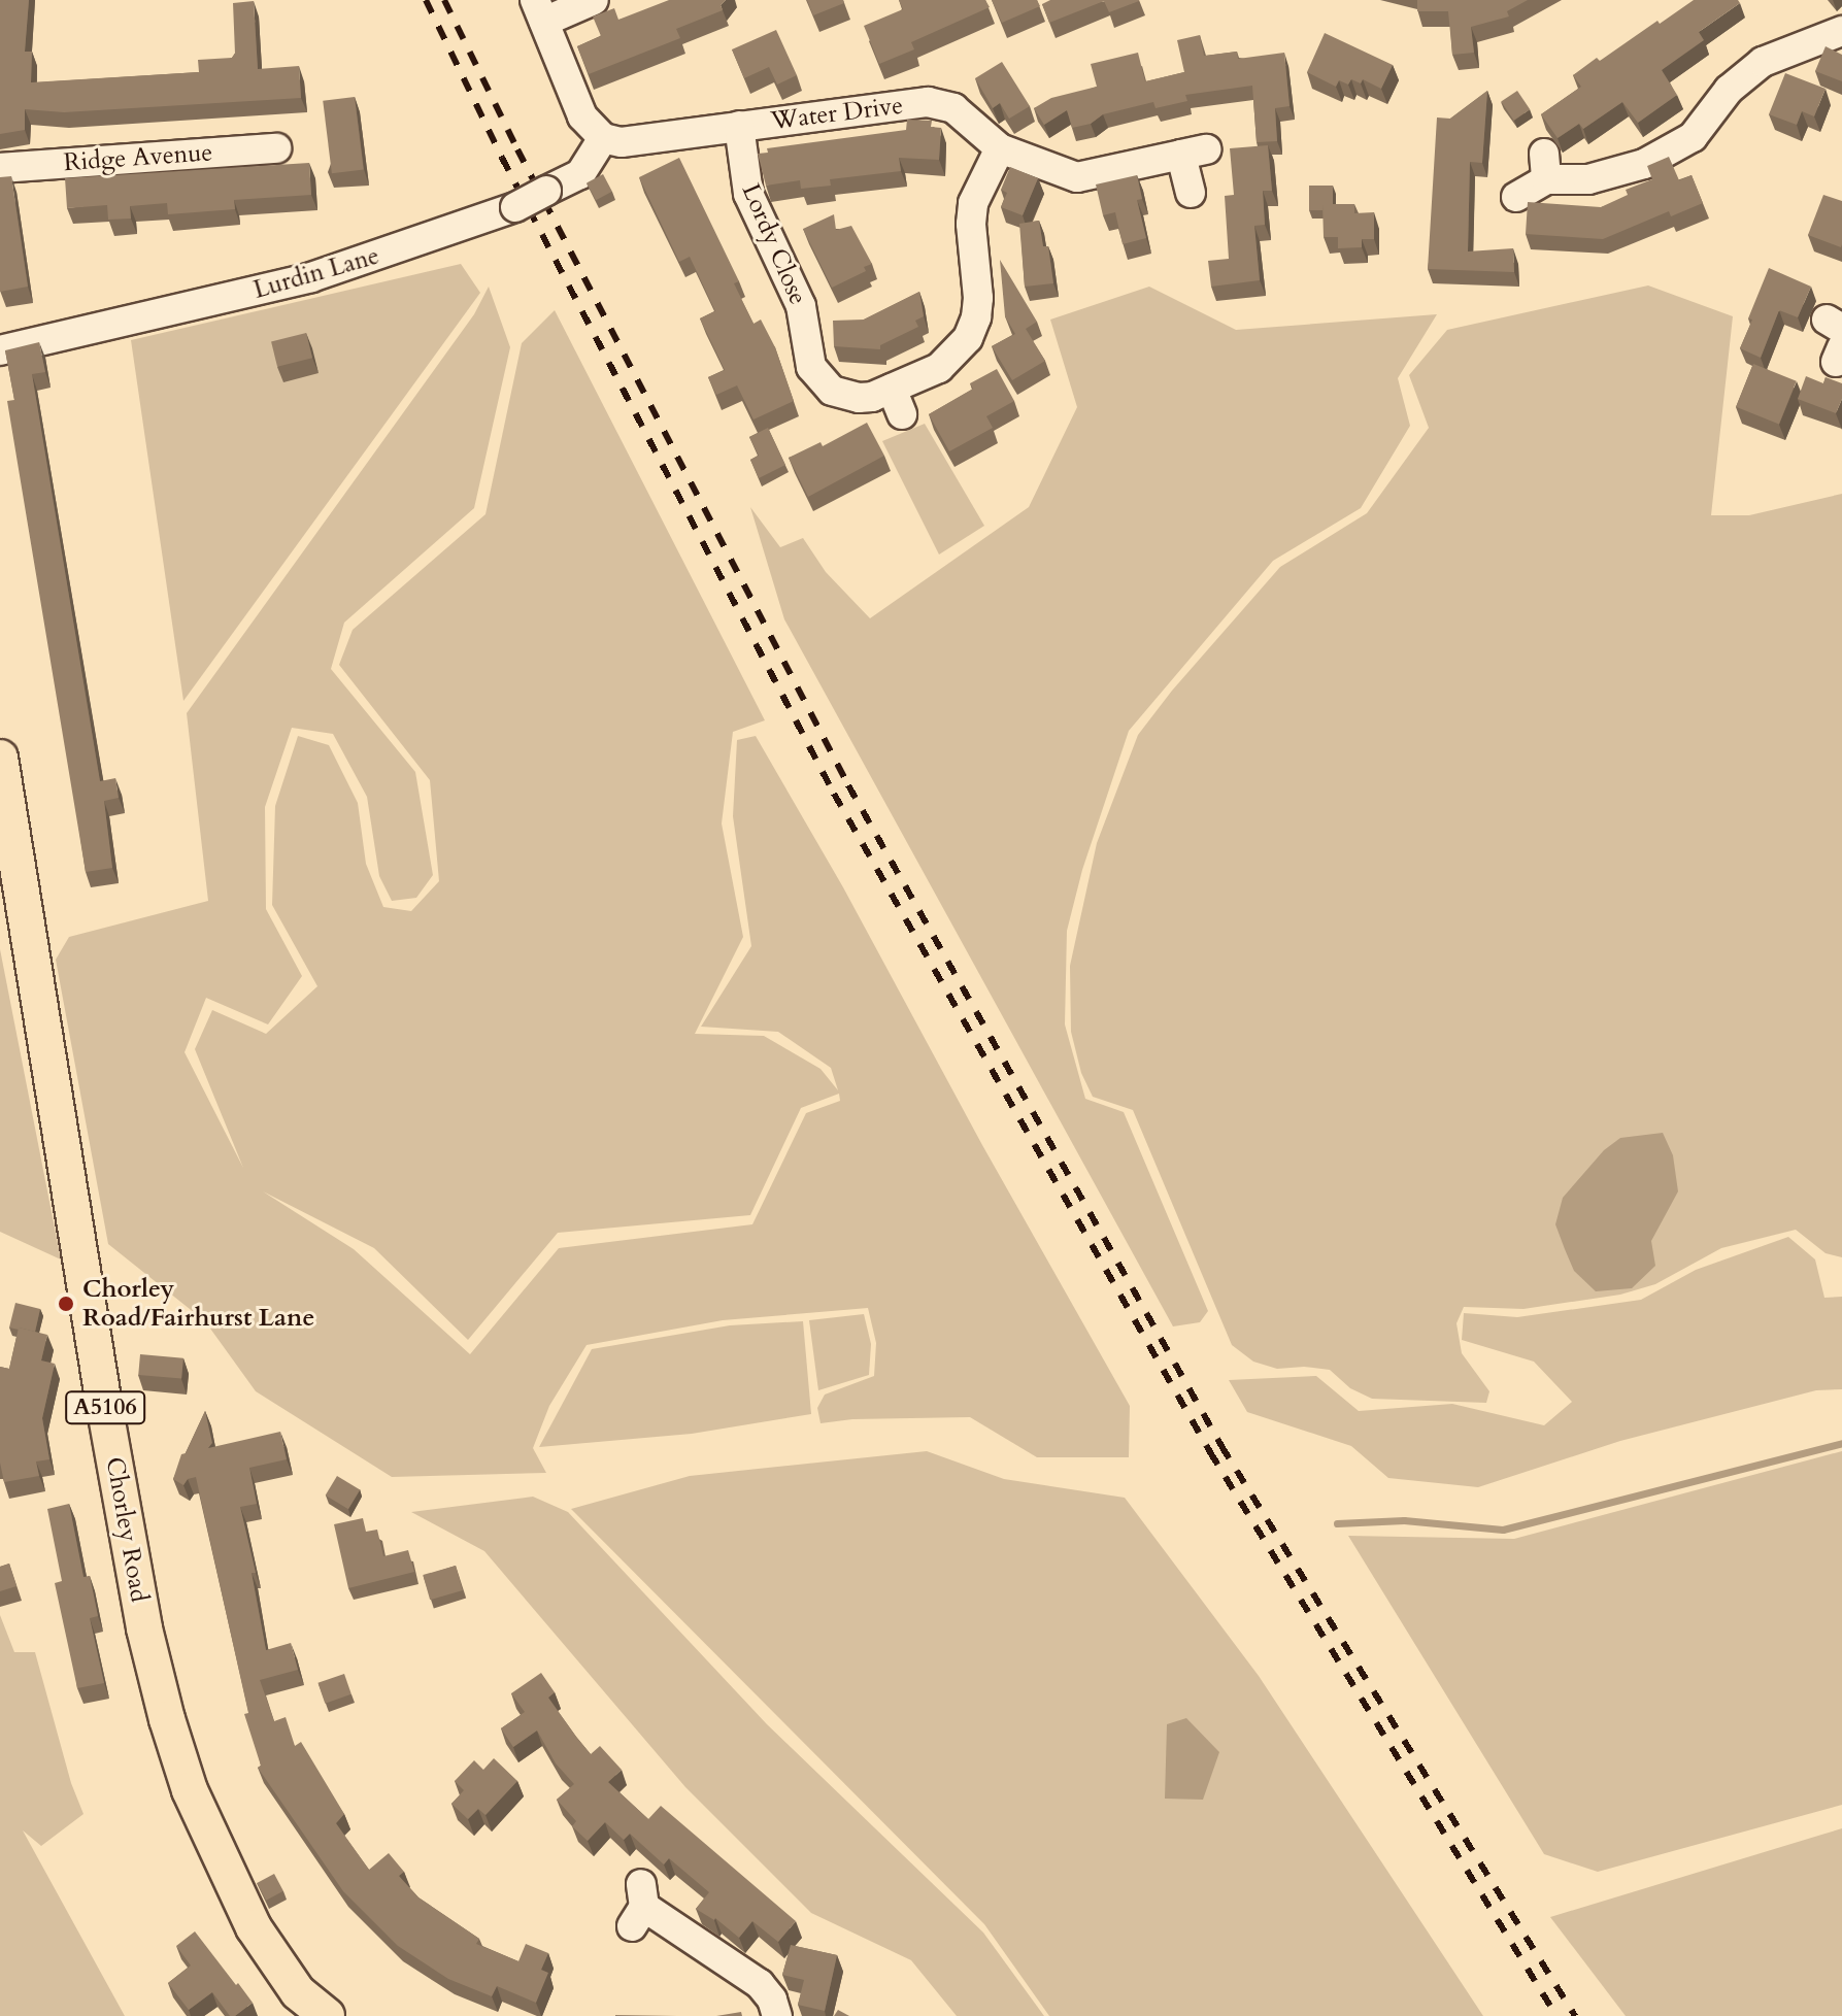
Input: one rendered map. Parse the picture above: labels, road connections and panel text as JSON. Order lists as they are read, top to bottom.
{
  "streets": {
    "main road": ["A5106", "Chorley Road"],
    "street": [
      "Water Drive",
      "Ridge Avenue",
      "Lordy Close",
      "Lurdin Lane"
    ]
  },
  "crossings": [
    ["Water Drive", "Lordy Close"],
    ["Water Drive", "Lurdin Lane"]
  ],
  "places": ["Chorley Road/Fairhurst Lane"]
}
